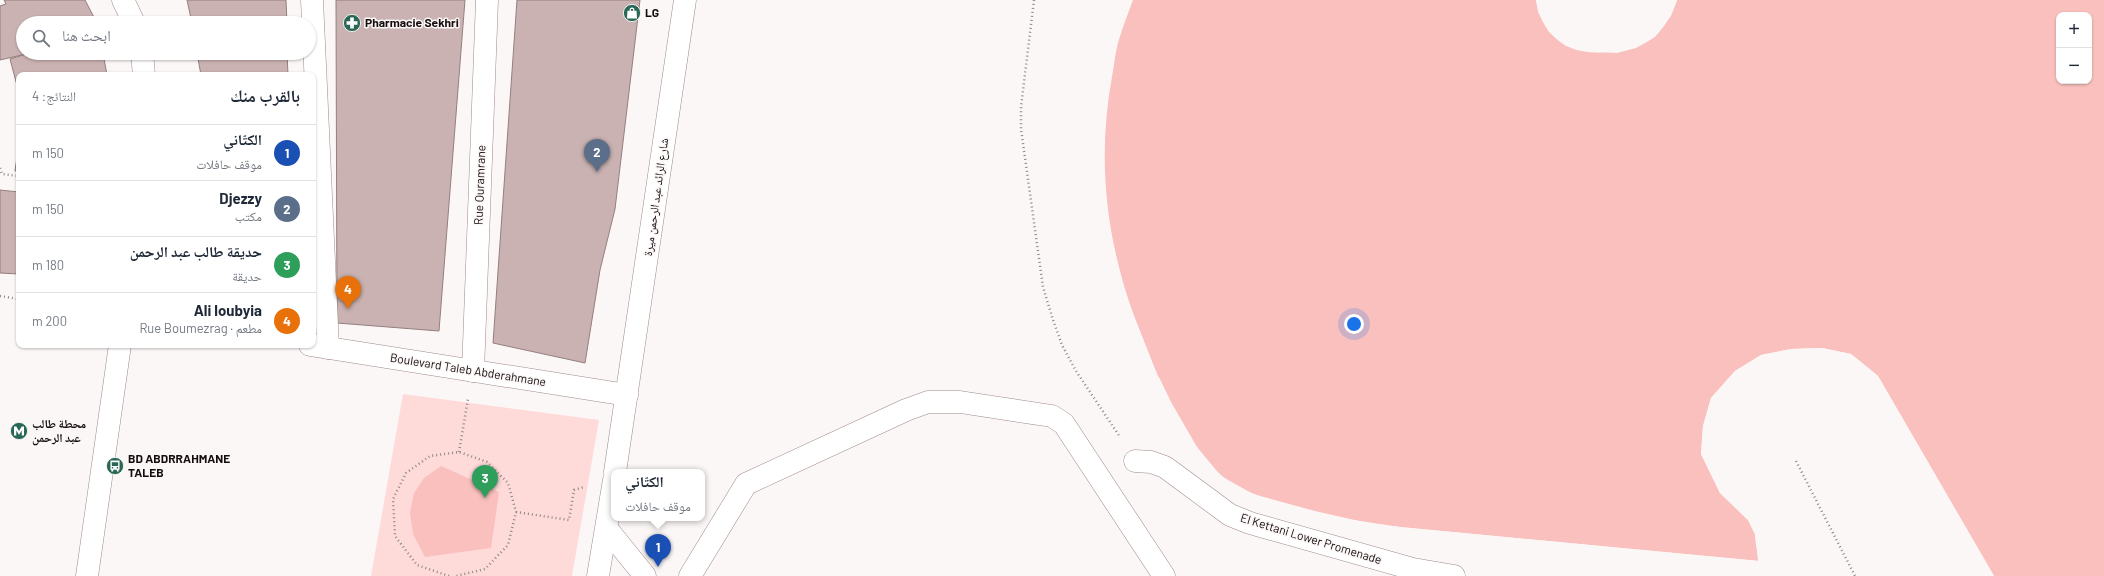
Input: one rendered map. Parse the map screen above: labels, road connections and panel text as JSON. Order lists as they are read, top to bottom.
{
  "streets": {
    "street": [
      "Rue Ouramrane",
      "شارع الرائد عبد الرحمن ميرة",
      "Boulevard Taleb Abderahmane",
      "El Kettani Lower Promenade"
    ]
  },
  "crossings": [
    ["Rue Ouramrane", "Boulevard Taleb Abderahmane"],
    ["شارع الرائد عبد الرحمن ميرة", "Boulevard Taleb Abderahmane"]
  ],
  "places": {
    "shop": ["LG"],
    "pharmacy": ["Pharmacie Sekhri"],
    "metro station": ["محطة طالب عبد الرحمن"],
    "bus stop": ["BD ABDRRAHMANE TALEB"]
  },
  "page": {
    "map_buttons": ["+", "−"],
    "search": "ابحث هنا",
    "heading": ["بالقرب منك", "النتائج: 4"],
    "list": [
      {
        "mark": "1",
        "name": "الكتّاني",
        "note": "موقف حافلات",
        "value": "150 m"
      },
      {
        "mark": "2",
        "name": "Djezzy",
        "note": "مكتب",
        "value": "150 m"
      },
      {
        "mark": "3",
        "name": "حديقة طالب عبد الرحمن",
        "note": "حديقة",
        "value": "180 m"
      },
      {
        "mark": "4",
        "name": "Ali loubyia",
        "note": "مطعم · Rue Boumezrag",
        "value": "200 m"
      }
    ],
    "pins": [
      "2",
      "4",
      "3",
      "1"
    ],
    "popup": ["الكتّاني", "موقف حافلات"]
  }
}
